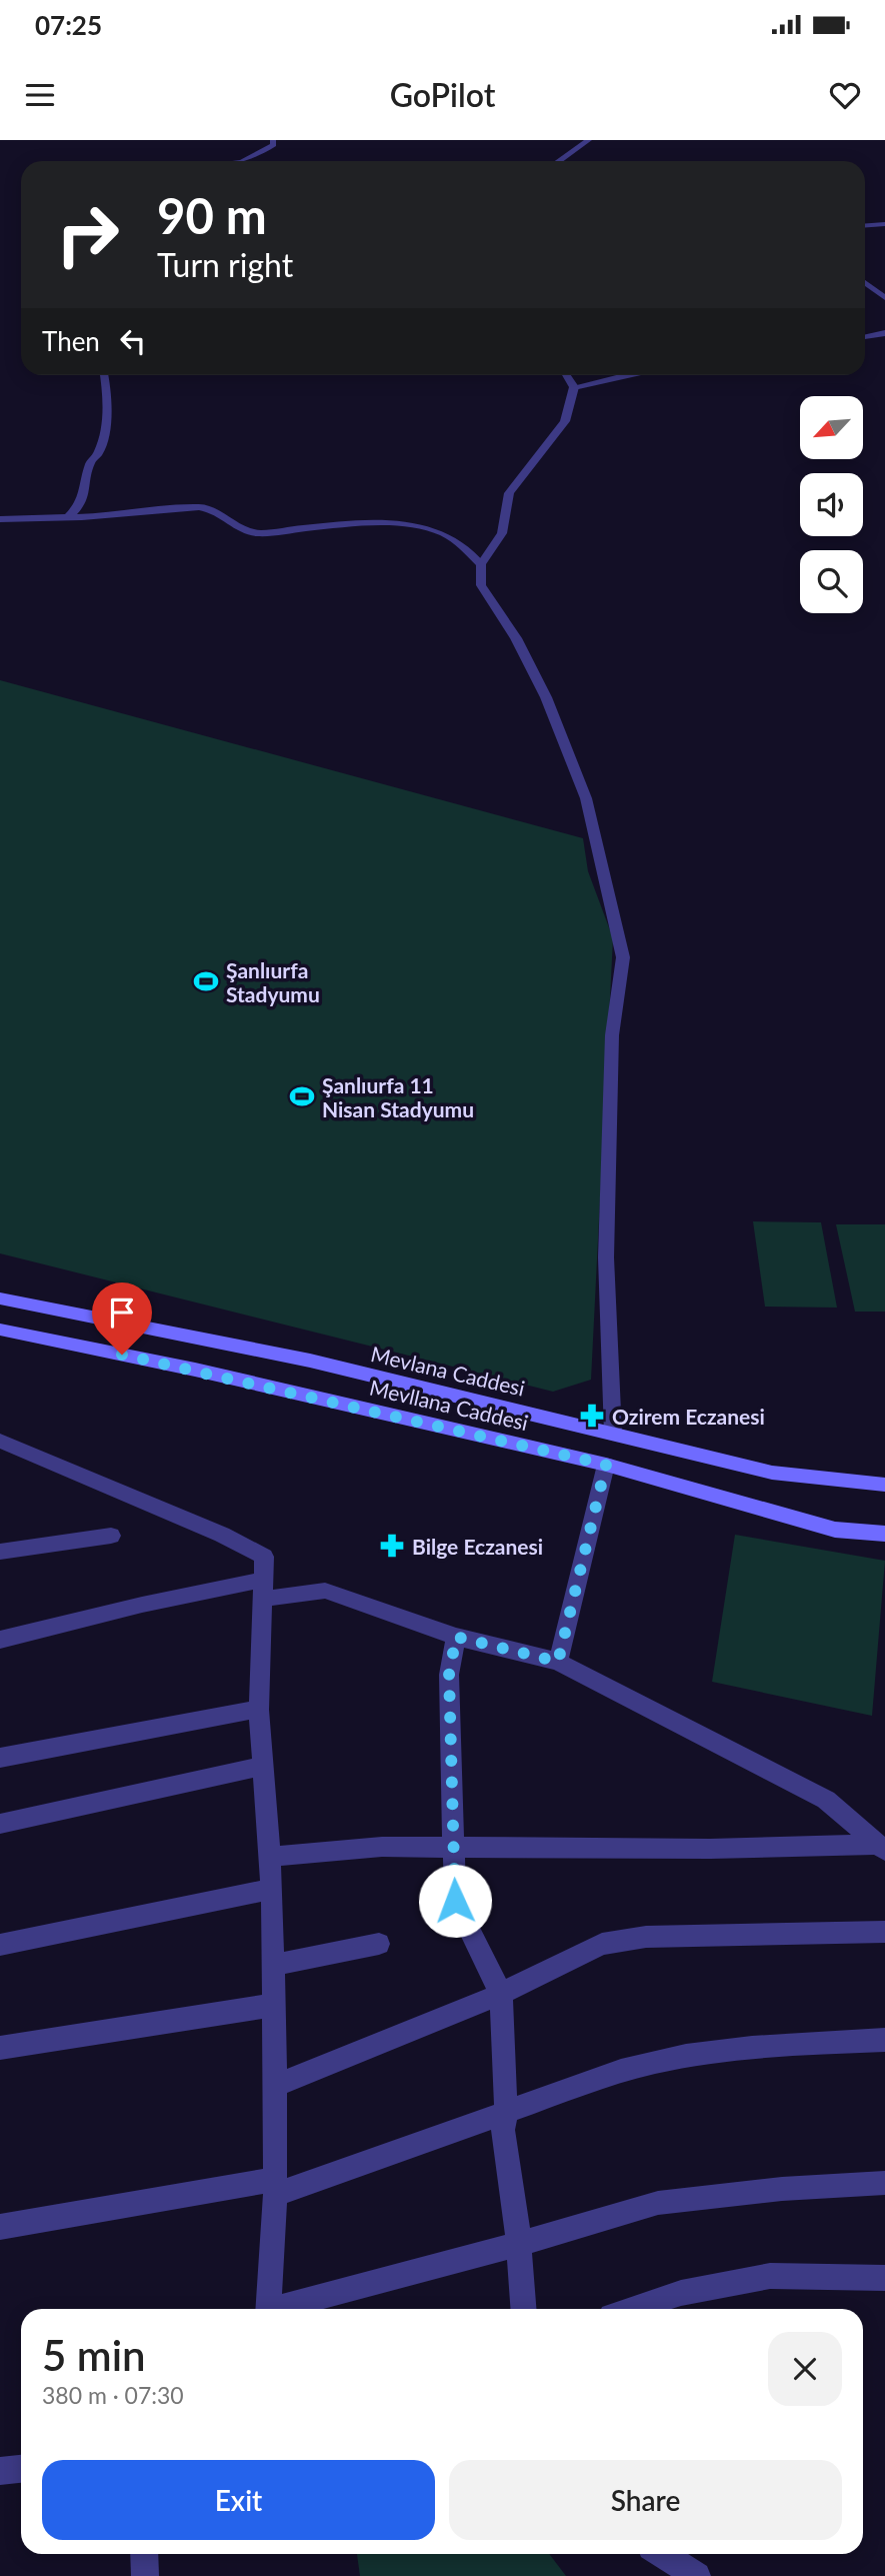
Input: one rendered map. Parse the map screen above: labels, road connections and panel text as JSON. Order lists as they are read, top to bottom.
{
  "streets": {
    "main road": ["Mevlana Caddesi", "Mevllana Caddesi"]
  },
  "places": {
    "sports": ["Şanlıurfa Stadyumu", "Şanlıurfa 11 Nisan Stadyumu"],
    "pharmacy": ["Ozirem Eczanesi", "Bilge Eczanesi"]
  },
  "north": "bottom left",
  "page": {
    "status": "07:25",
    "header": "GoPilot",
    "turn": ["90 m", "Turn right"],
    "then": "Then",
    "heading": ["5 min", "380 m · 07:30"],
    "buttons": ["Exit", "Share"]
  }
}
